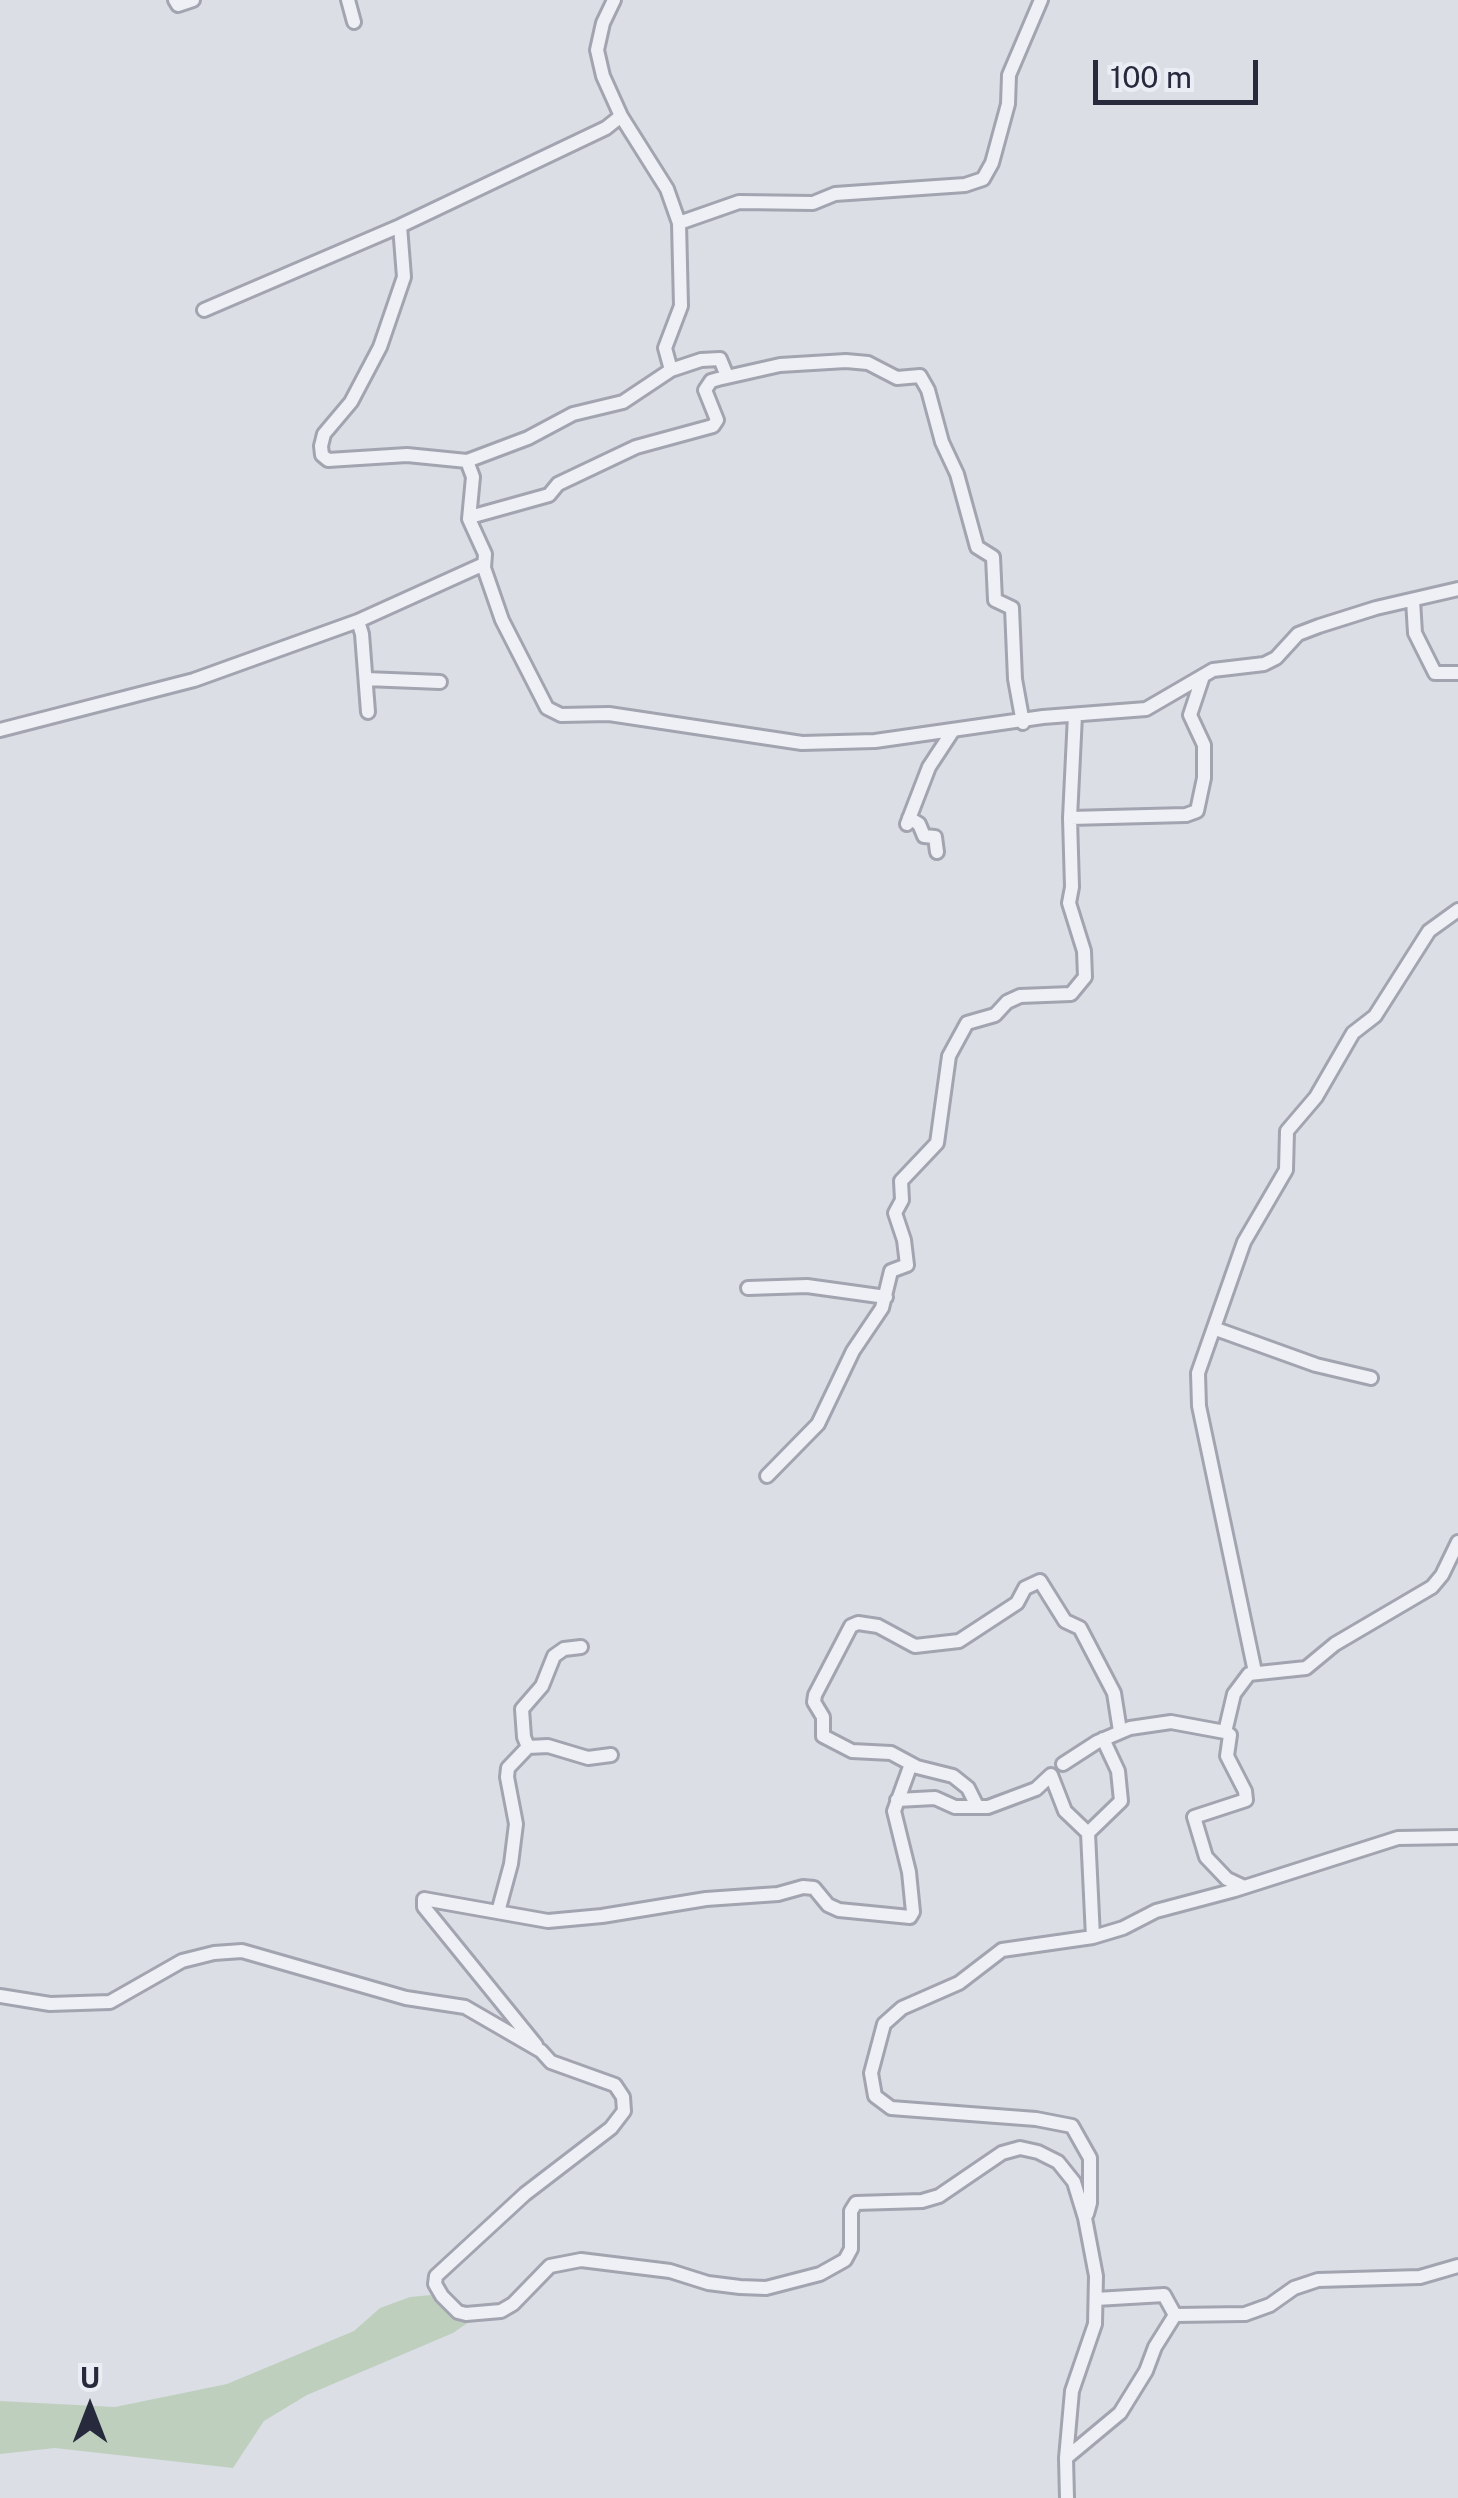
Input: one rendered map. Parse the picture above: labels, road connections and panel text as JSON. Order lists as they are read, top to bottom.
{
  "scale_bar": "100 m",
  "north": "top"
}
